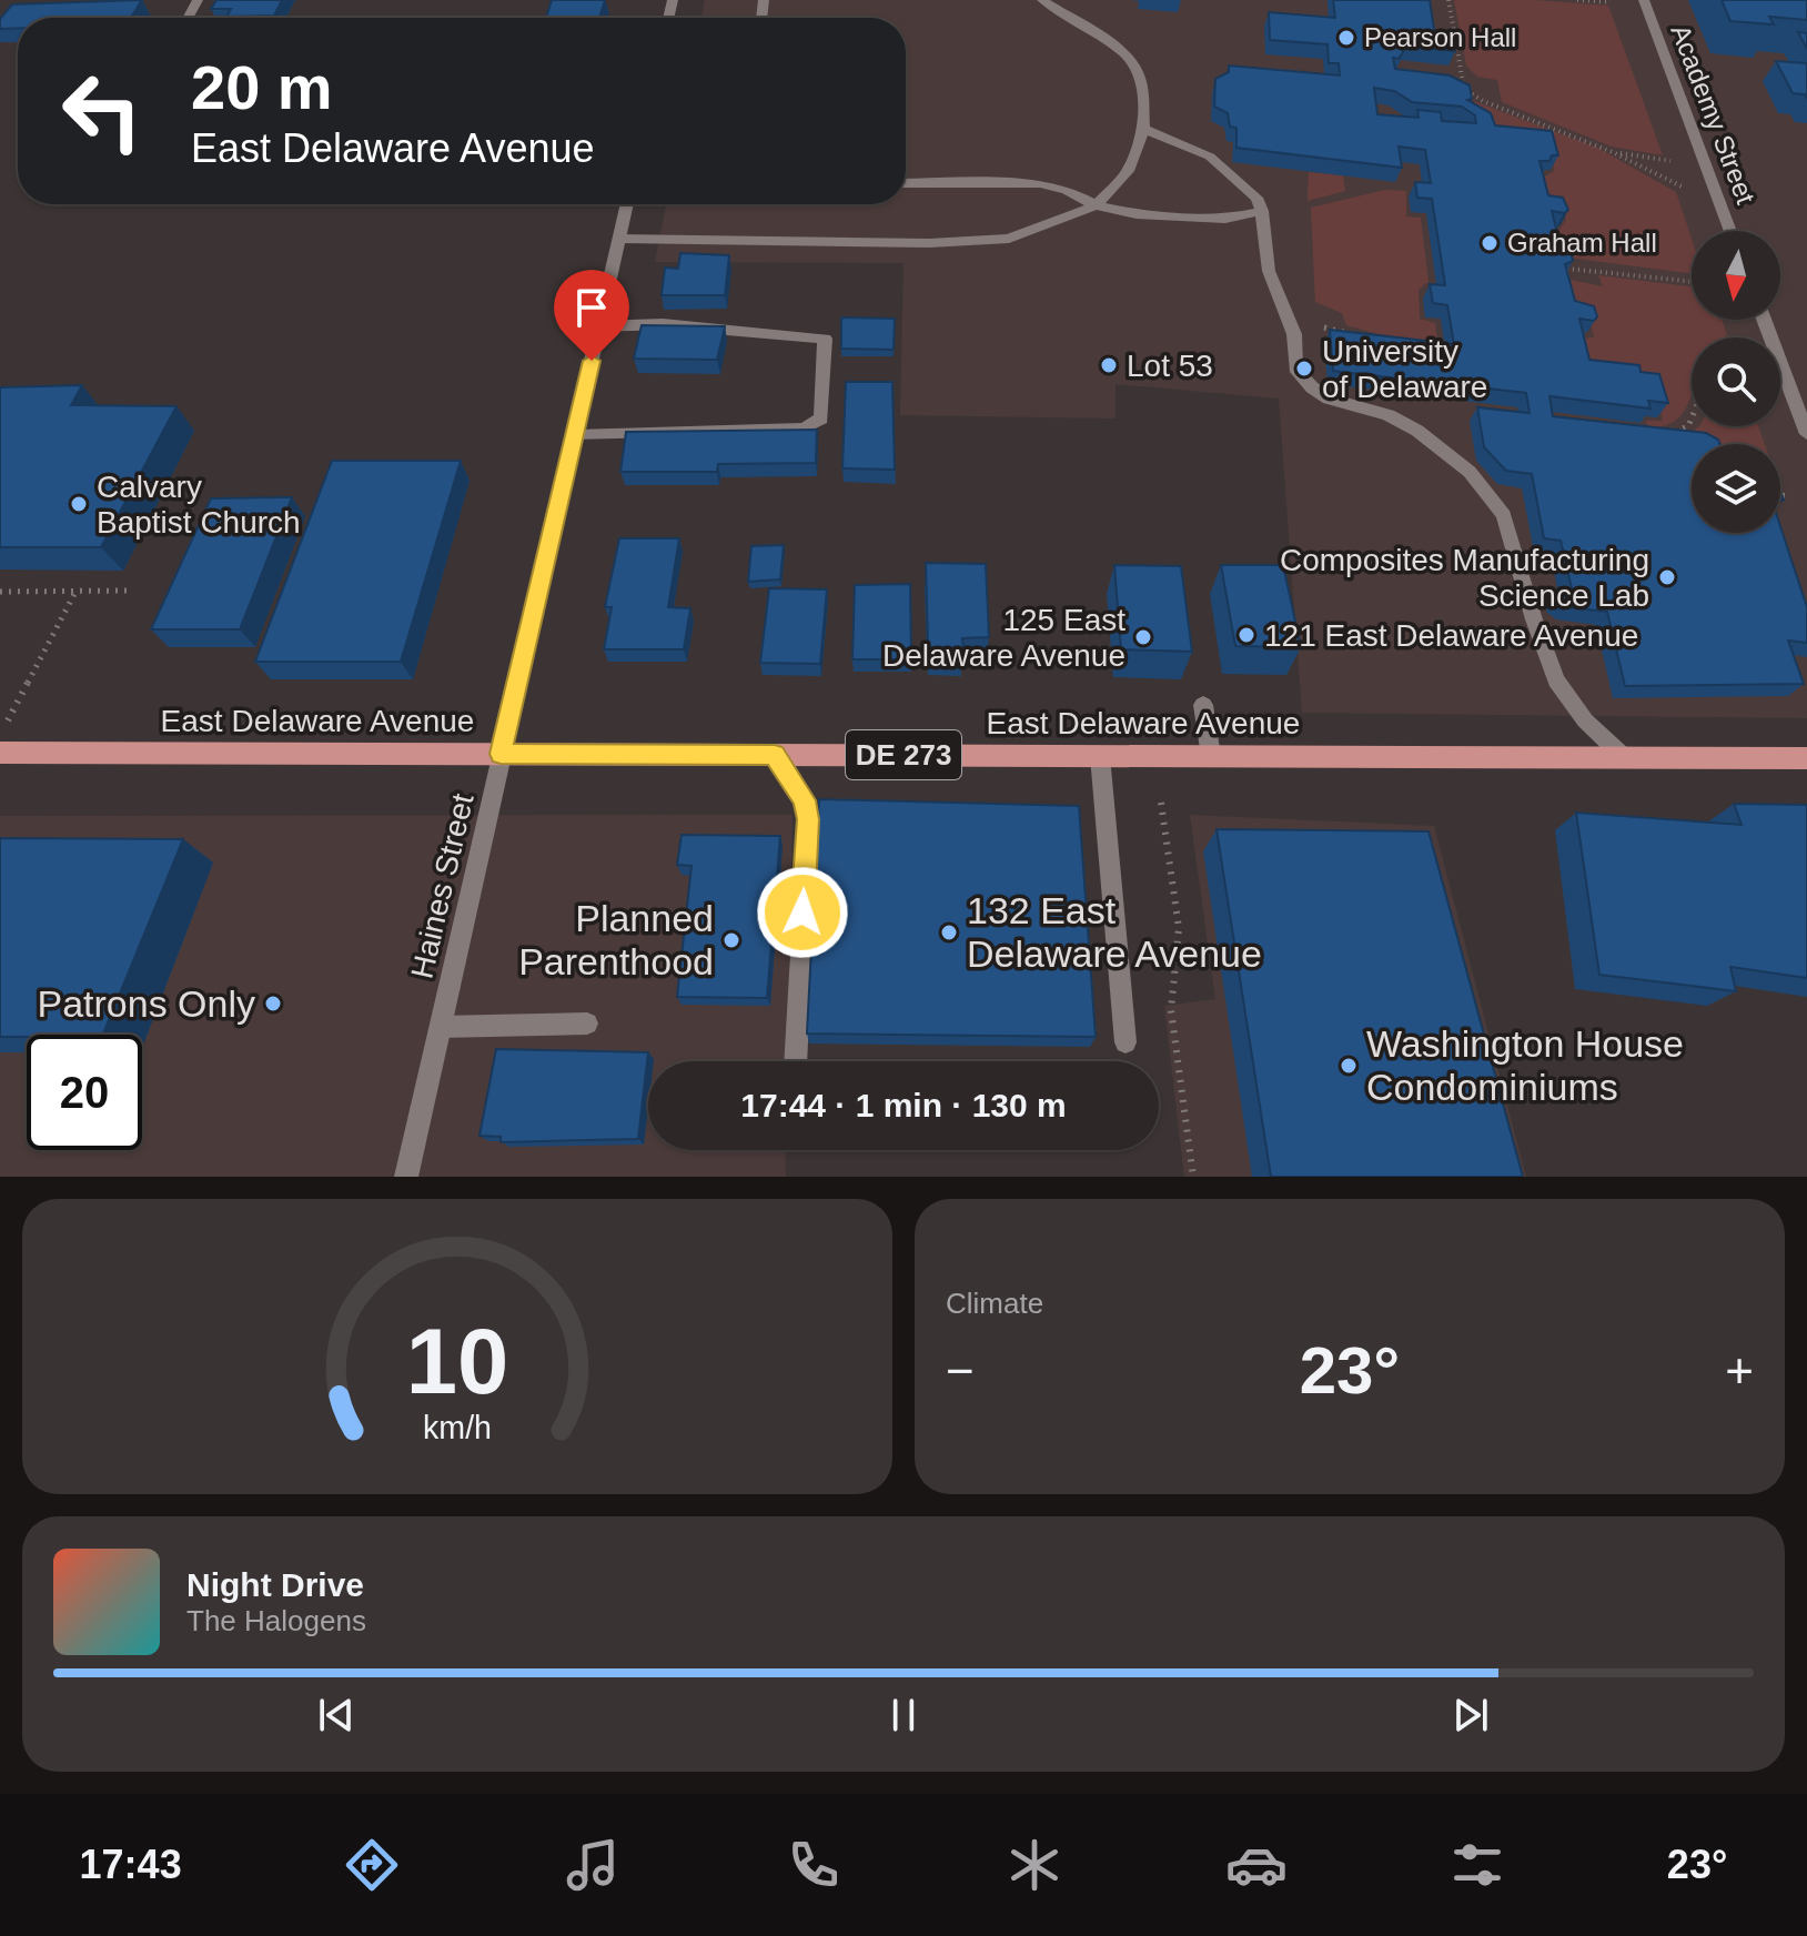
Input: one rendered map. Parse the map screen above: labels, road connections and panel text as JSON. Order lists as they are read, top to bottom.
{
  "streets": {
    "main road": ["East Delaware Avenue", "DE 273"],
    "street": ["Academy Street", "Haines Street"]
  },
  "crossings": [
    ["East Delaware Avenue", "Haines Street"]
  ],
  "places": [
    "Pearson Hall",
    "Graham Hall",
    "Lot 53",
    "University of Delaware",
    "Calvary Baptist Church",
    "Composites Manufacturing Science Lab",
    "121 East Delaware Avenue",
    "125 East Delaware Avenue",
    "132 East Delaware Avenue",
    "Planned Parenthood",
    "Patrons Only",
    "Washington House Condominiums"
  ],
  "north": "bottom",
  "page": {
    "turn": ["20 m", "East Delaware Avenue"],
    "limit": "20",
    "trip": "17:44 · 1 min · 130 m",
    "tile": "Climate",
    "heat": ["−", "23°", "+"],
    "song": ["Night Drive", "The Halogens"],
    "tabs": ["17:43", "23°"],
    "gauge": ["10", "km/h"]
  }
}
